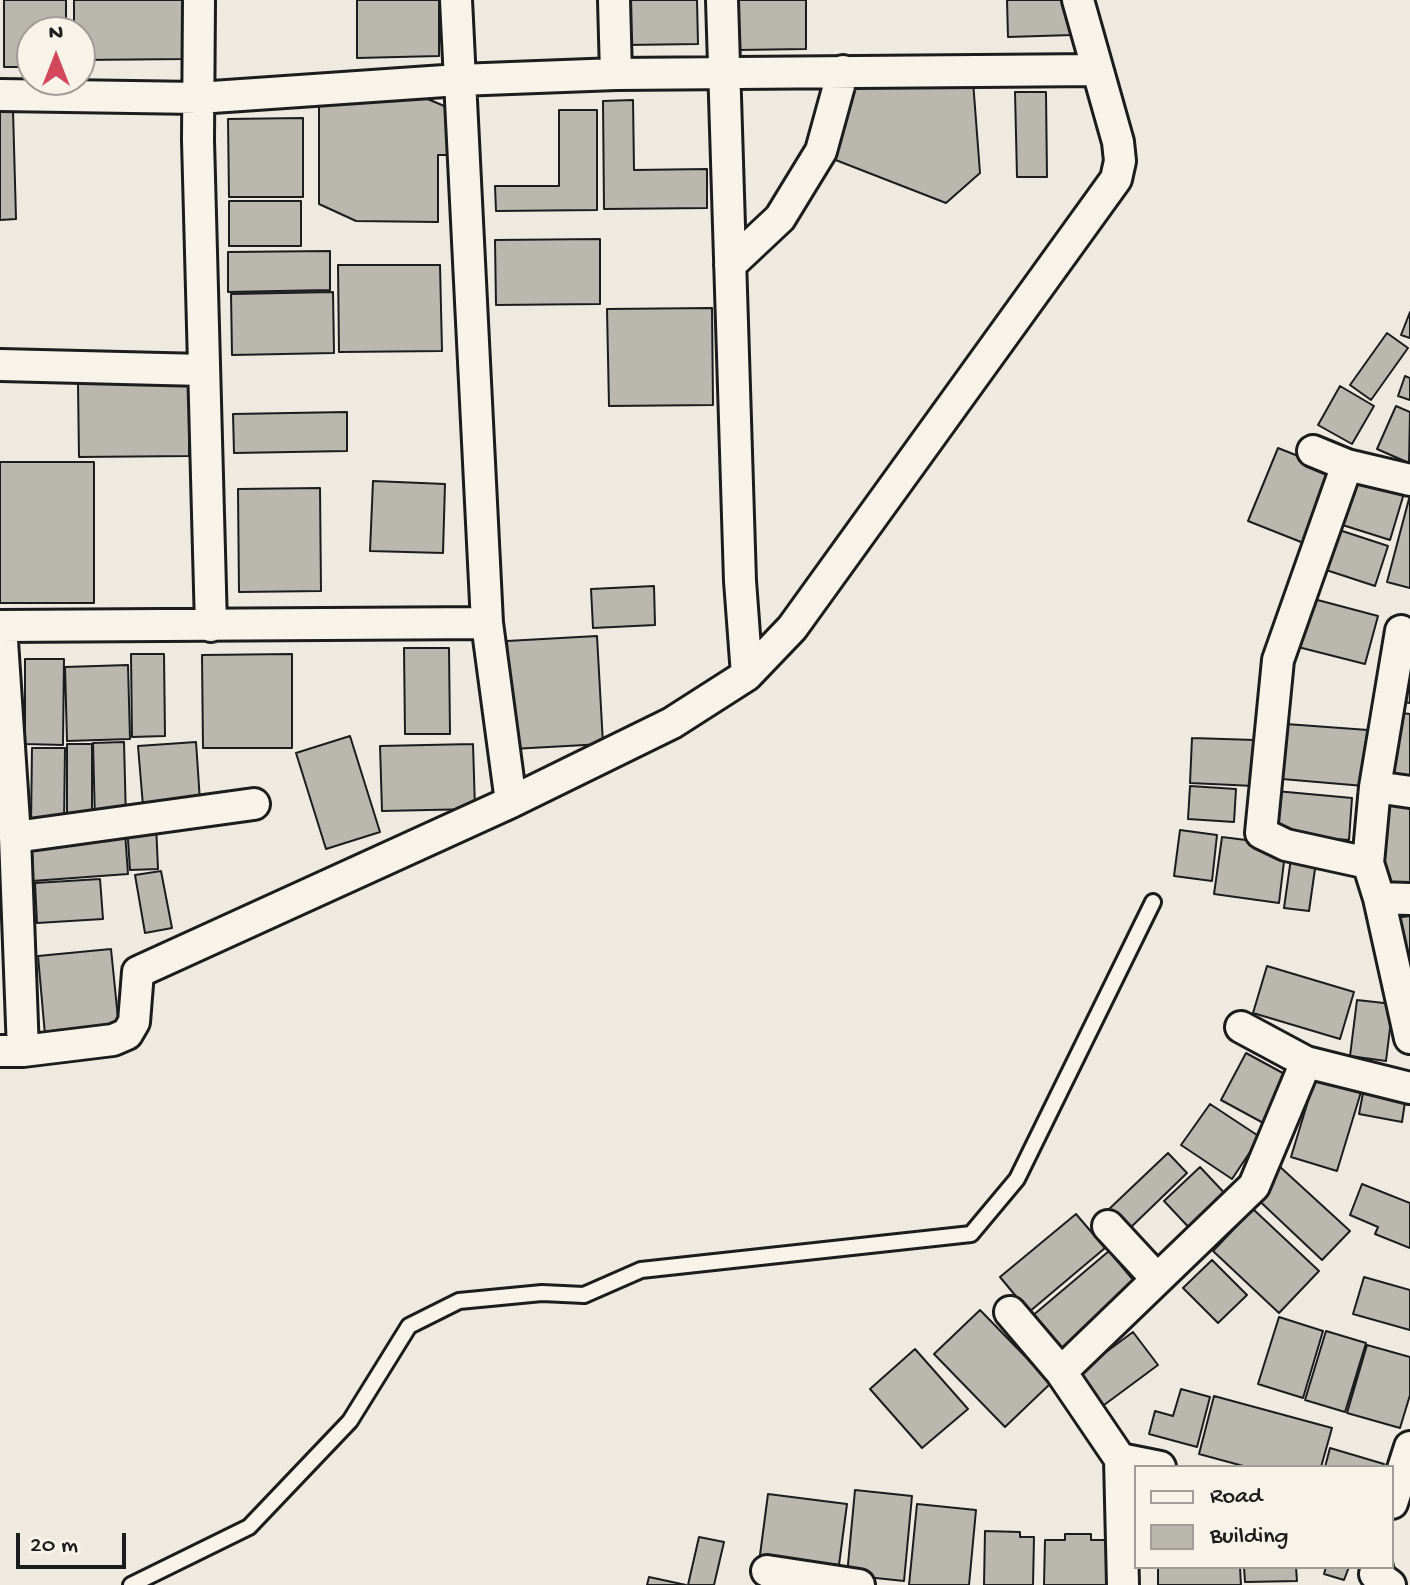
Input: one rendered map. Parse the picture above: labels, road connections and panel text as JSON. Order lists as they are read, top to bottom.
{
  "legend": ["Road", "Building"],
  "scale_bar": "20 m",
  "north": "top"
}
